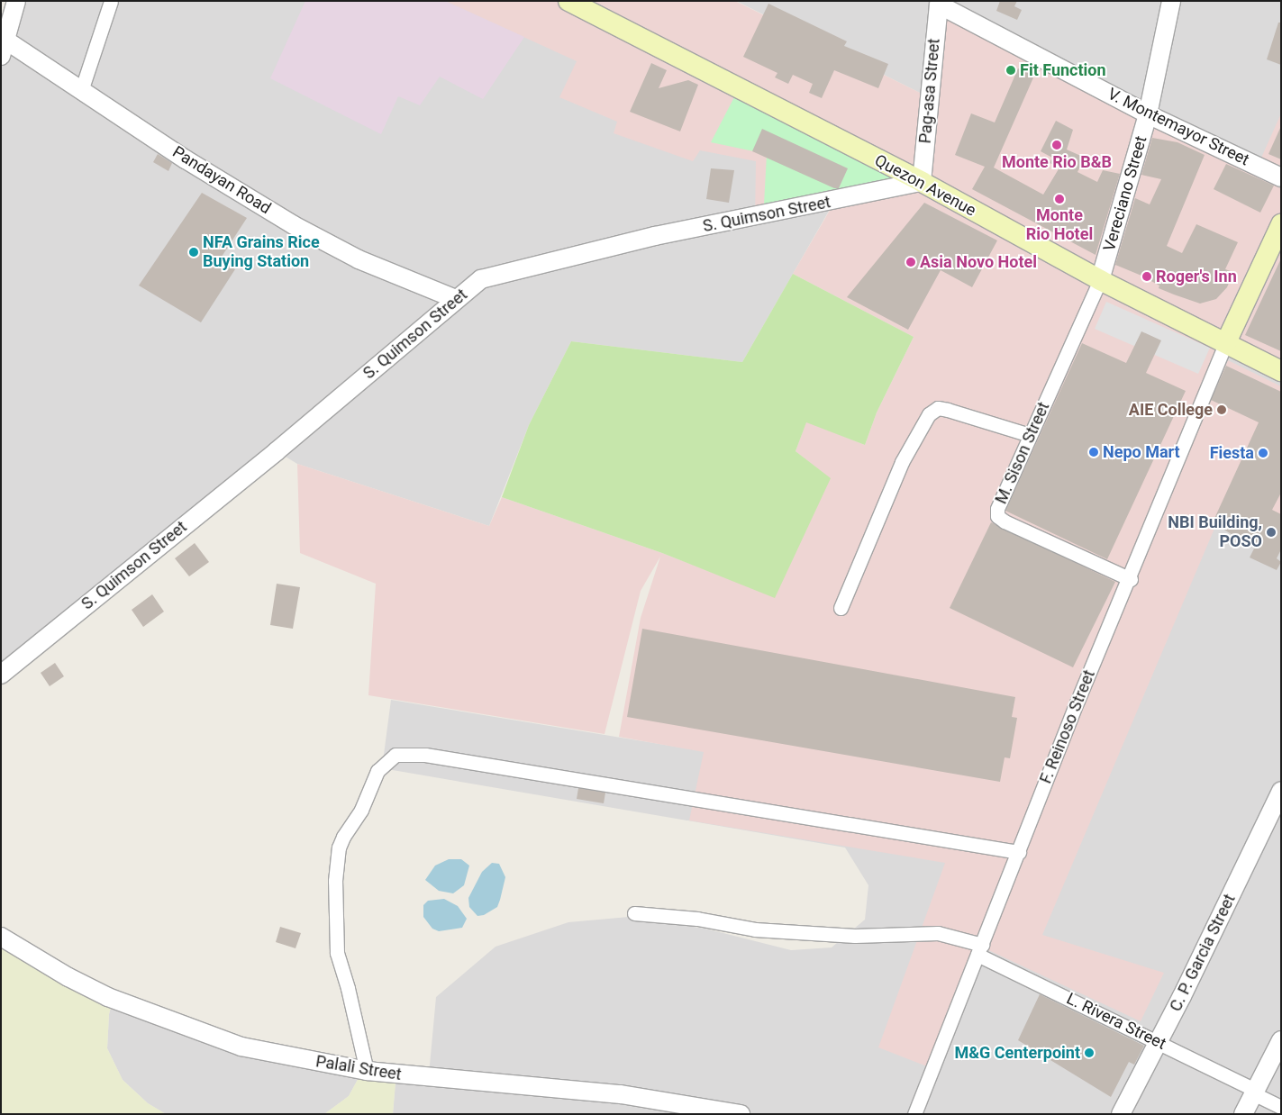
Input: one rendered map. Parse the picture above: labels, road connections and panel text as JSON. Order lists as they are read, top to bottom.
{
  "streets": {
    "main road": ["Quezon Avenue"],
    "street": [
      "Pag-asa Street",
      "V. Montemayor Street",
      "Pandayan Road",
      "Vereciano Street",
      "S. Quimson Street",
      "M. Sison Street",
      "F. Reinoso Street",
      "C. P. Garcia Street",
      "L. Rivera Street",
      "Palali Street"
    ]
  },
  "crossings": [
    ["Pag-asa Street", "V. Montemayor Street"],
    ["Pag-asa Street", "Quezon Avenue"],
    ["Pag-asa Street", "S. Quimson Street"],
    ["V. Montemayor Street", "Vereciano Street"],
    ["Pandayan Road", "S. Quimson Street"],
    ["Quezon Avenue", "Vereciano Street"],
    ["Quezon Avenue", "S. Quimson Street"],
    ["Quezon Avenue", "M. Sison Street"],
    ["Quezon Avenue", "F. Reinoso Street"],
    ["Vereciano Street", "M. Sison Street"],
    ["M. Sison Street", "F. Reinoso Street"],
    ["F. Reinoso Street", "L. Rivera Street"],
    ["C. P. Garcia Street", "L. Rivera Street"]
  ],
  "places": [
    "Fit Function",
    "Monte Rio B&B",
    "Monte Rio Hotel",
    "NFA Grains Rice Buying Station",
    "Asia Novo Hotel",
    "Roger's Inn",
    "AIE College",
    "Nepo Mart",
    "Fiesta",
    "NBI Building, POSO",
    "M&G Centerpoint"
  ]
}
